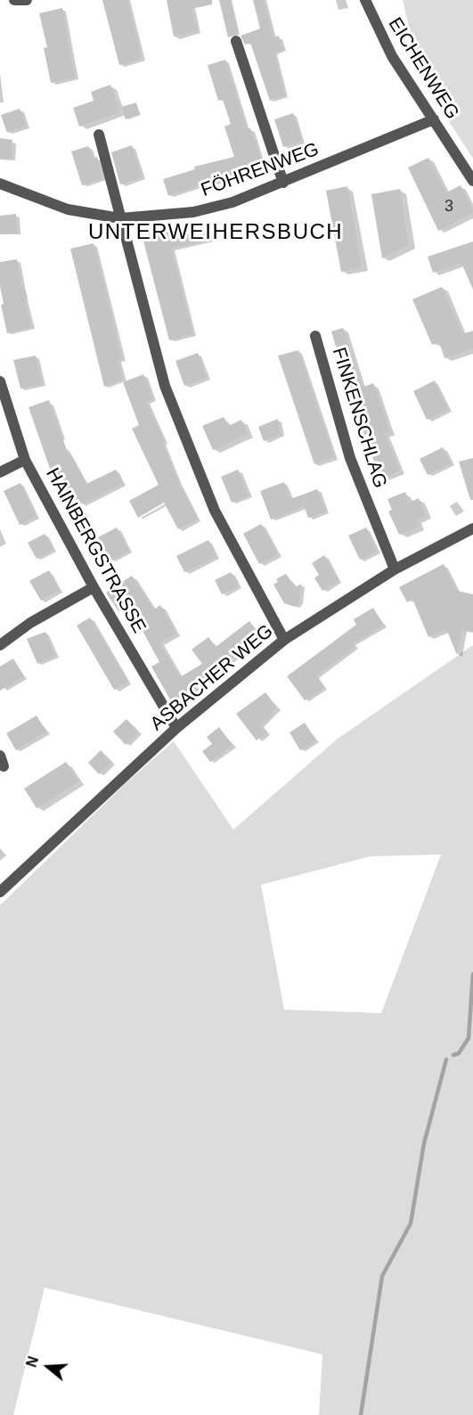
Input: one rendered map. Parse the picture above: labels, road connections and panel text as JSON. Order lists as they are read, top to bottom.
{
  "streets": {
    "street": [
      "EICHENWEG",
      "FÖHRENWEG",
      "FINKENSCHLAG",
      "HAINBERGSTRASSE",
      "ASBACHER WEG"
    ]
  },
  "crossings": [
    ["EICHENWEG", "FÖHRENWEG"],
    ["FINKENSCHLAG", "ASBACHER WEG"],
    ["HAINBERGSTRASSE", "ASBACHER WEG"]
  ],
  "districts": ["UNTERWEIHERSBUCH"],
  "house_numbers": ["3"],
  "north": "left"
}
